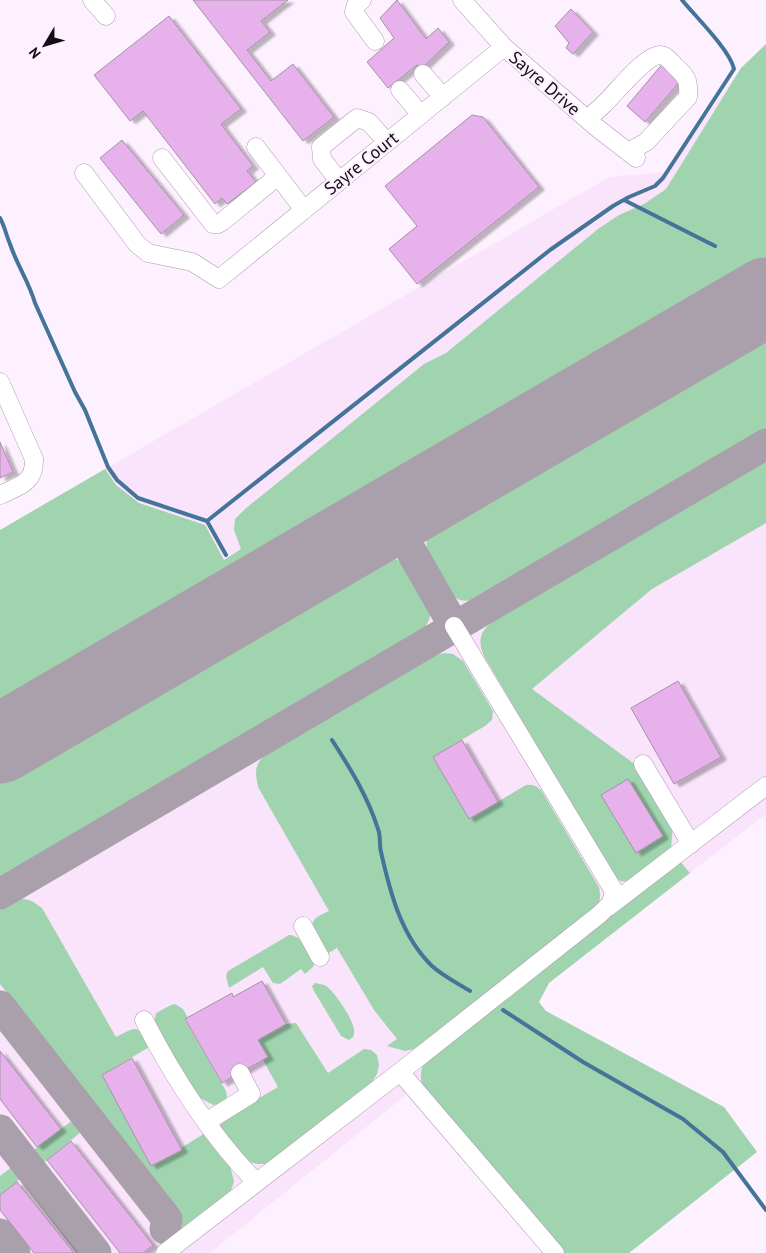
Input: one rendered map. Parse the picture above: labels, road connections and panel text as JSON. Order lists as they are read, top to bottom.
{
  "streets": {
    "street": ["Sayre Drive", "Sayre Court"]
  },
  "crossings": [
    ["Sayre Drive", "Sayre Court"]
  ],
  "north": "bottom left"
}
